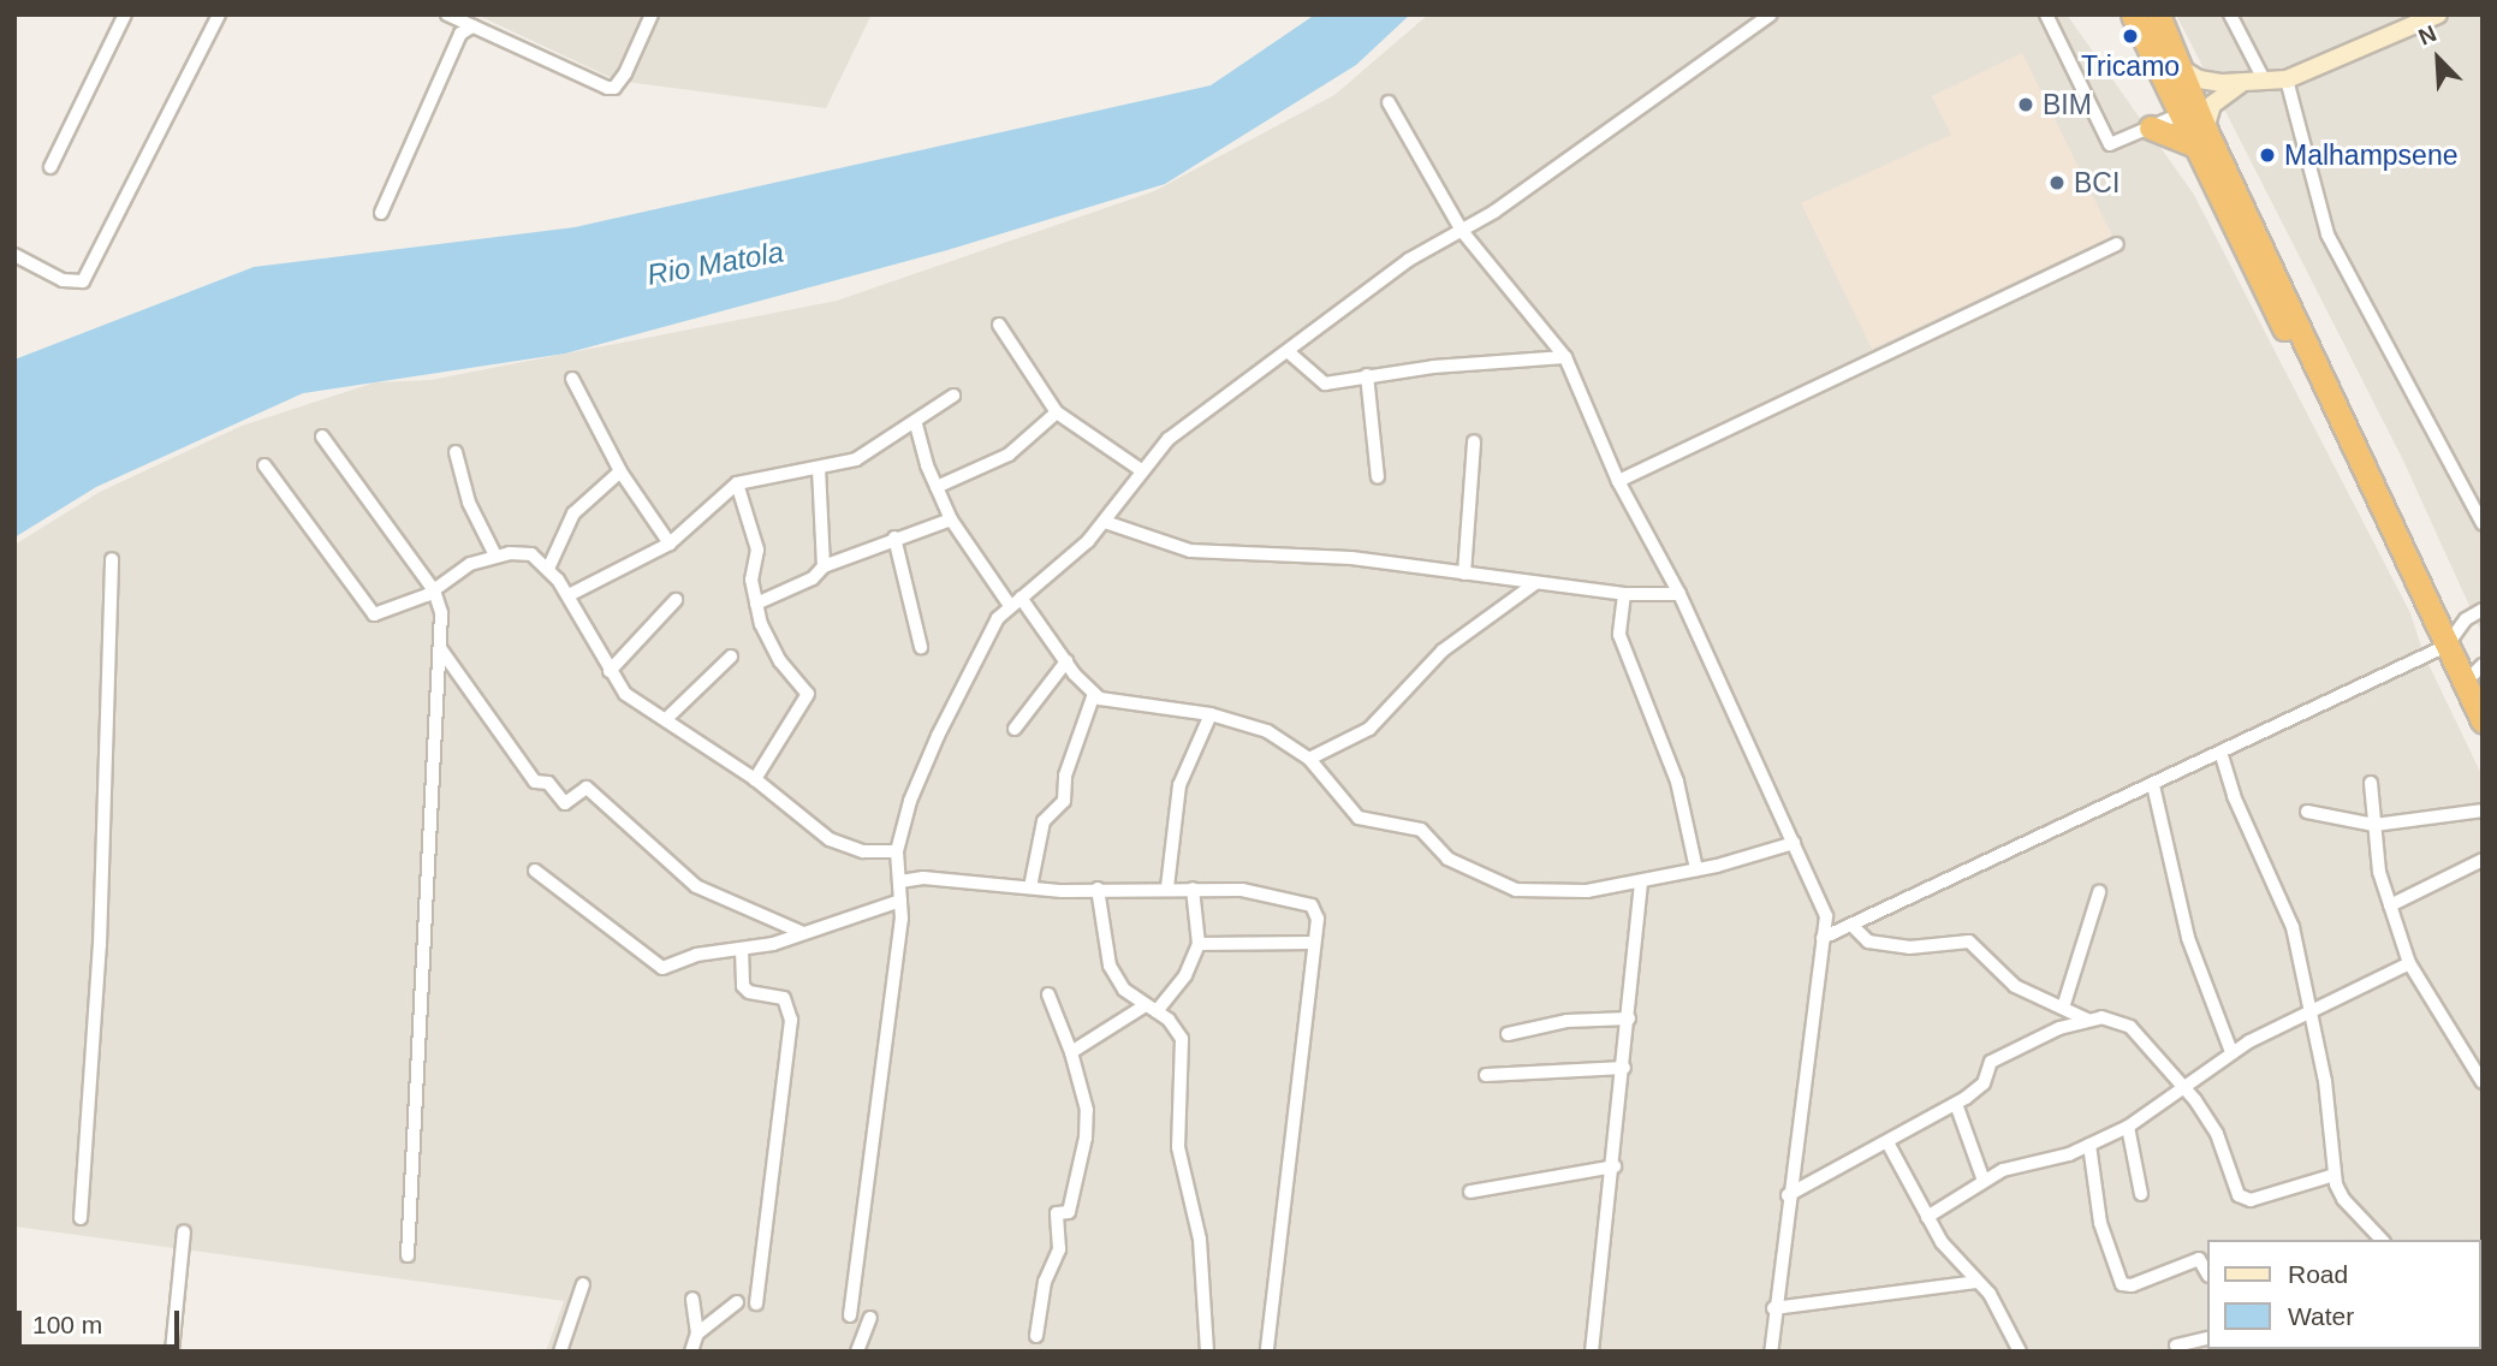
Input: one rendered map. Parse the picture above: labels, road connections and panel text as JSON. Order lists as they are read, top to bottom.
{
  "water": ["Rio Matola"],
  "places": [
    "Tricamo",
    "BIM",
    "Malhampsene",
    "BCI"
  ],
  "legend": ["Road", "Water"],
  "scale_bar": "100 m",
  "north": "top left"
}
